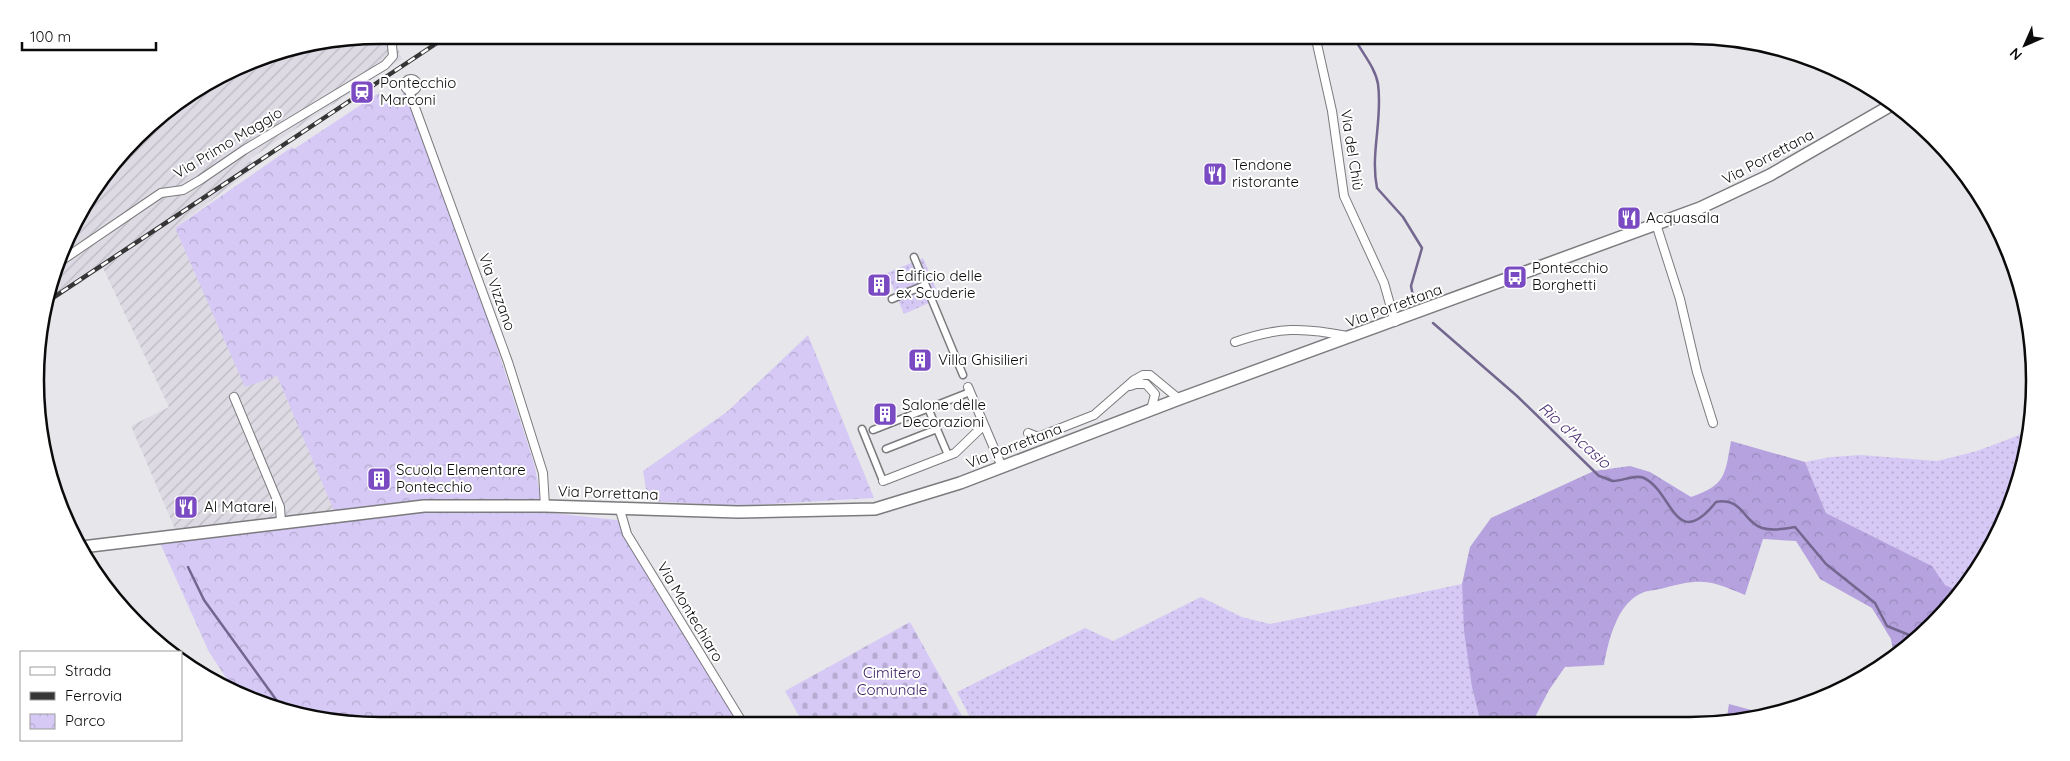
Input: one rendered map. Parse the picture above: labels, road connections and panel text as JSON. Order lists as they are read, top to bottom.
{
  "streets": {
    "main road": ["Via Porrettana"],
    "street": [
      "Via Primo Maggio",
      "Via del Chiù",
      "Via Vizzano",
      "Via Montechiaro"
    ]
  },
  "crossings": [
    ["Via del Chiù", "Via Porrettana"],
    ["Via Porrettana", "Via Vizzano"],
    ["Via Porrettana", "Via Montechiaro"]
  ],
  "water": ["Rio d'Acasio"],
  "parks": ["Cimitero Comunale"],
  "places": {
    "station": ["Pontecchio Marconi"],
    "restaurant": ["Tendone ristorante", "Acquasala", "Al Matarel"],
    "bus stop": ["Pontecchio Borghetti"],
    "building": [
      "Edificio delle ex Scuderie",
      "Villa Ghisilieri",
      "Salone delle Decorazioni",
      "Scuola Elementare Pontecchio"
    ]
  },
  "legend": ["Strada", "Ferrovia", "Parco"],
  "scale_bar": "100 m",
  "north": "bottom left"
}
